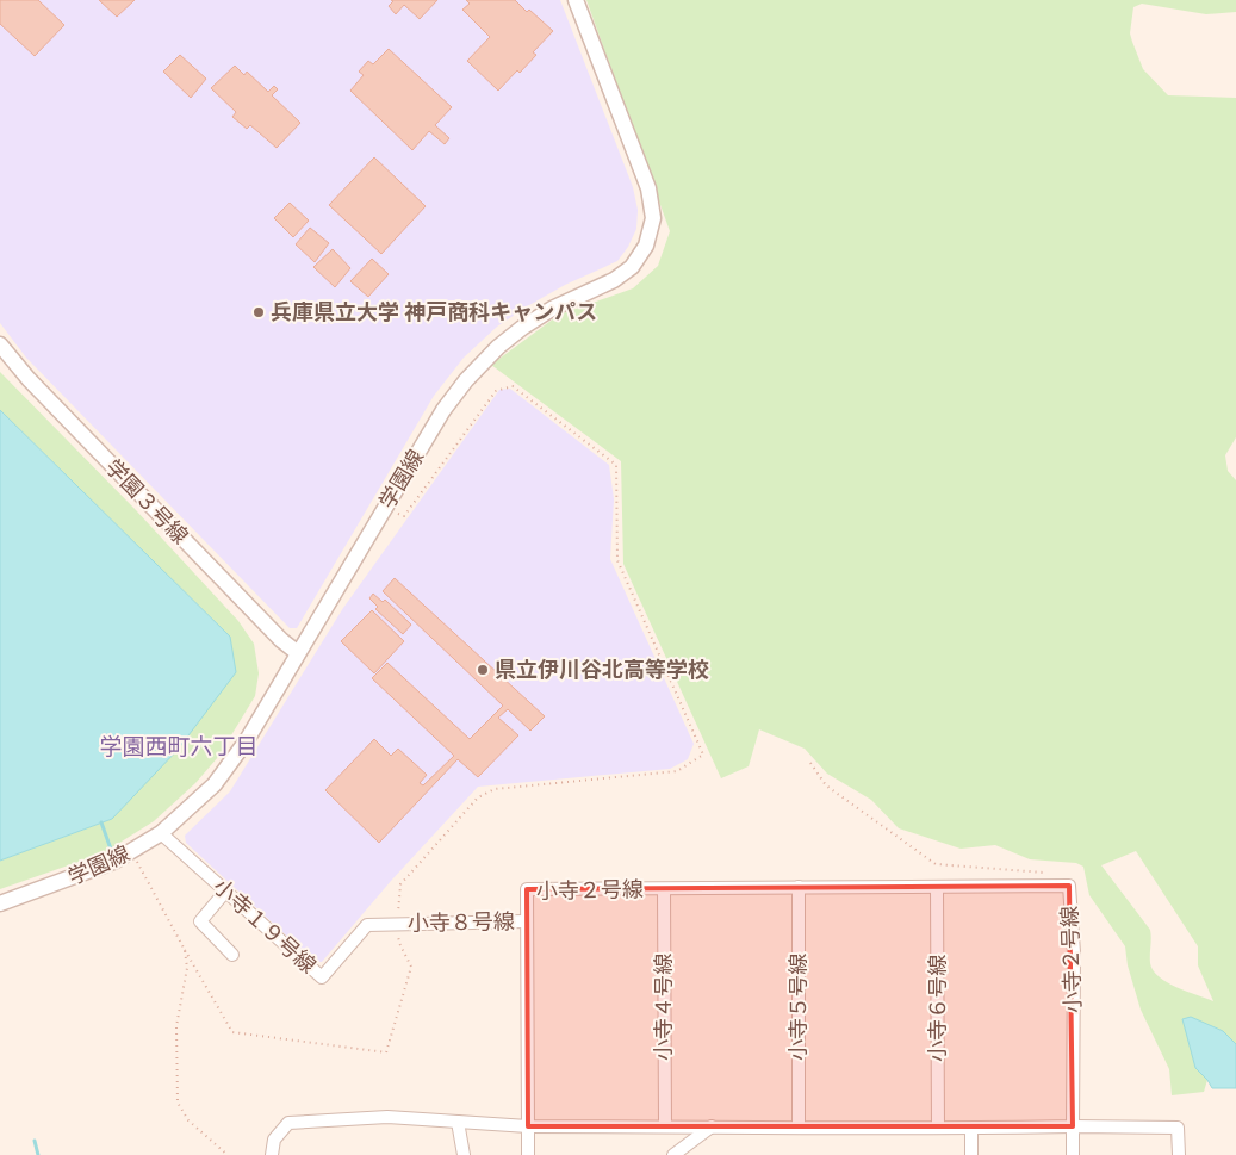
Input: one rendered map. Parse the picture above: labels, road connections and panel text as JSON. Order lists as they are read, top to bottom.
{
  "streets": {
    "street": [
      "学園線",
      "学園３号線",
      "小寺２号線",
      "小寺８号線",
      "小寺１９号線",
      "小寺４号線",
      "小寺５号線",
      "小寺６号線"
    ]
  },
  "crossings": [
    ["学園線", "学園３号線"],
    ["学園線", "小寺１９号線"],
    ["小寺２号線", "小寺８号線"],
    ["小寺２号線", "小寺４号線"],
    ["小寺２号線", "小寺５号線"],
    ["小寺２号線", "小寺６号線"],
    ["小寺８号線", "小寺１９号線"]
  ],
  "districts": ["学園西町六丁目"],
  "places": ["兵庫県立大学 神戸商科キャンパス", "県立伊川谷北高等学校"]
}
